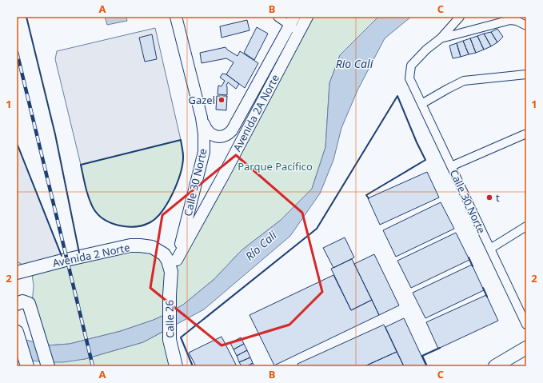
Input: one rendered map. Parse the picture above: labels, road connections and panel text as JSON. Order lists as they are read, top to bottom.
{
  "streets": {
    "main road": [
      "Avenida 2A Norte",
      "Calle 30 Norte",
      "Avenida 2 Norte",
      "Calle 26"
    ]
  },
  "crossings": [
    ["Avenida 2A Norte", "Calle 30 Norte"],
    ["Calle 30 Norte", "Avenida 2 Norte"],
    ["Calle 30 Norte", "Calle 26"],
    ["Avenida 2 Norte", "Calle 26"]
  ],
  "water": ["Rio Cali", "Río Cali"],
  "parks": ["Parque Pacífico"],
  "places": ["Gazel", "t"],
  "grid": {
    "columns": ["A", "B", "C"],
    "rows": ["1", "2"]
  }
}
